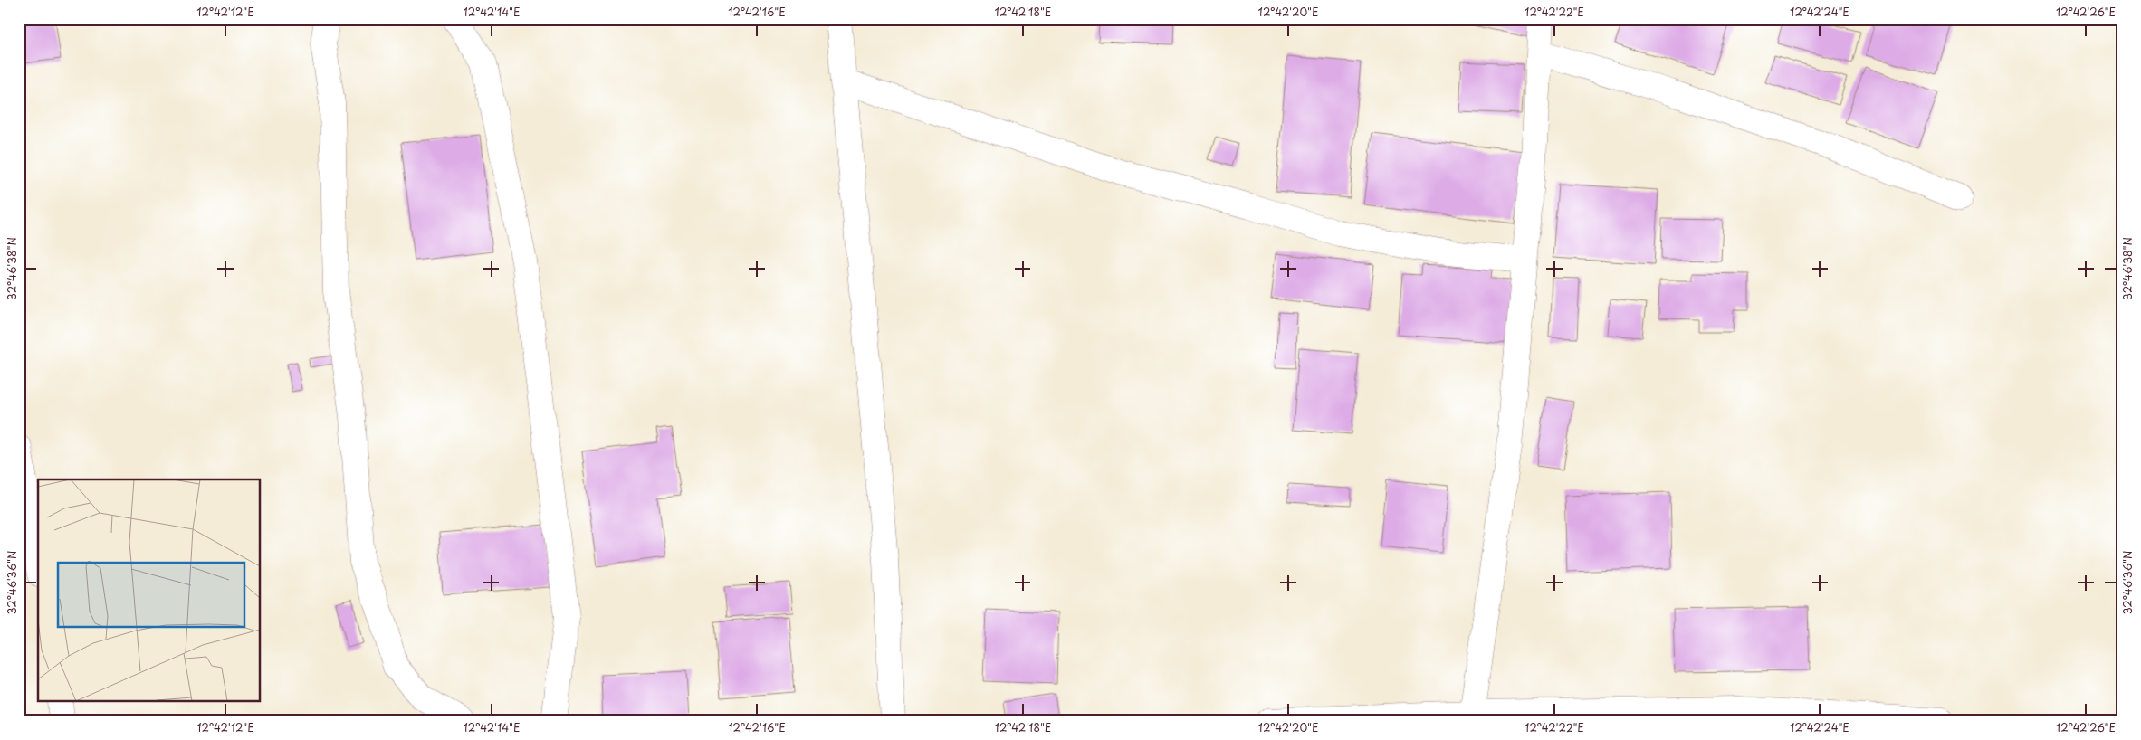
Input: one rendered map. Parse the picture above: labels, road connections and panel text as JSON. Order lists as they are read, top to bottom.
{
  "coordinates": [
    "12°42'12\"E",
    "12°42'14\"E",
    "12°42'16\"E",
    "12°42'18\"E",
    "12°42'20\"E",
    "12°42'22\"E",
    "12°42'24\"E",
    "12°42'26\"E",
    "32°46'38\"N",
    "32°46'36\"N"
  ]
}
